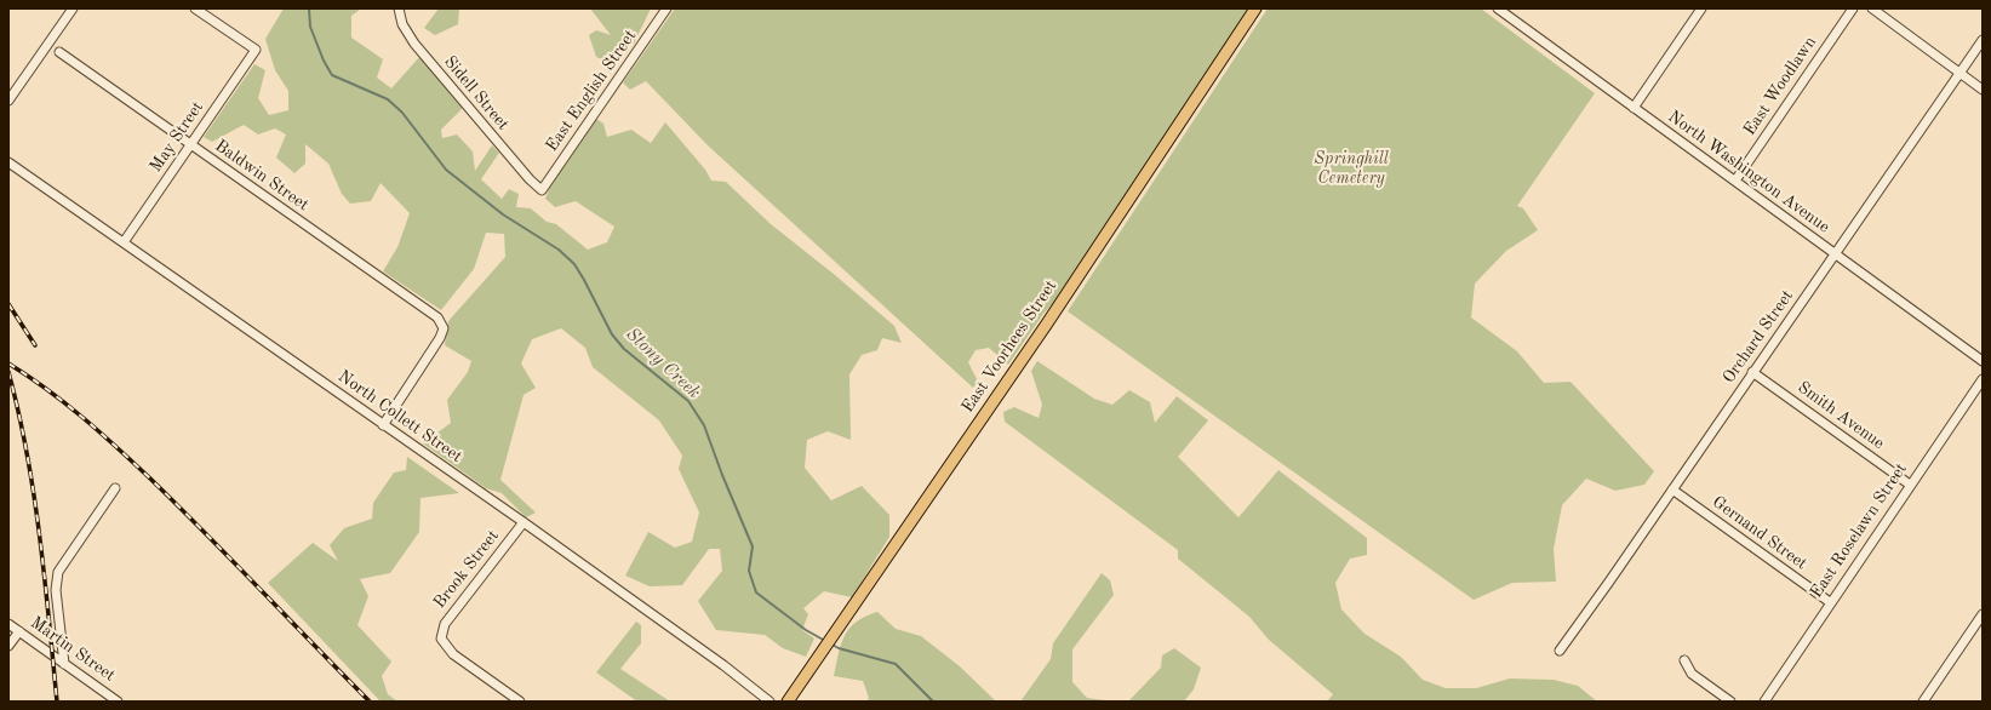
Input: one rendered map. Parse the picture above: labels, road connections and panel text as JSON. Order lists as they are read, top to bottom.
{
  "streets": {
    "main road": ["East Voorhees Street"],
    "street": [
      "East Woodlawn",
      "East English Street",
      "Sidell Street",
      "May Street",
      "North Washington Avenue",
      "Baldwin Street",
      "Orchard Street",
      "Smith Avenue",
      "North Collett Street",
      "East Roselawn Street",
      "Gernand Street",
      "Brook Street",
      "Martin Street"
    ]
  },
  "crossings": [
    ["East Woodlawn", "North Washington Avenue"],
    ["East English Street", "Sidell Street"],
    ["May Street", "Baldwin Street"],
    ["May Street", "North Collett Street"],
    ["North Washington Avenue", "Orchard Street"],
    ["Baldwin Street", "North Collett Street"],
    ["Orchard Street", "Smith Avenue"],
    ["Orchard Street", "Gernand Street"],
    ["Smith Avenue", "East Roselawn Street"],
    ["North Collett Street", "Brook Street"],
    ["East Roselawn Street", "Gernand Street"]
  ],
  "water": ["Stony Creek"],
  "parks": ["Springhill Cemetery"]
}
